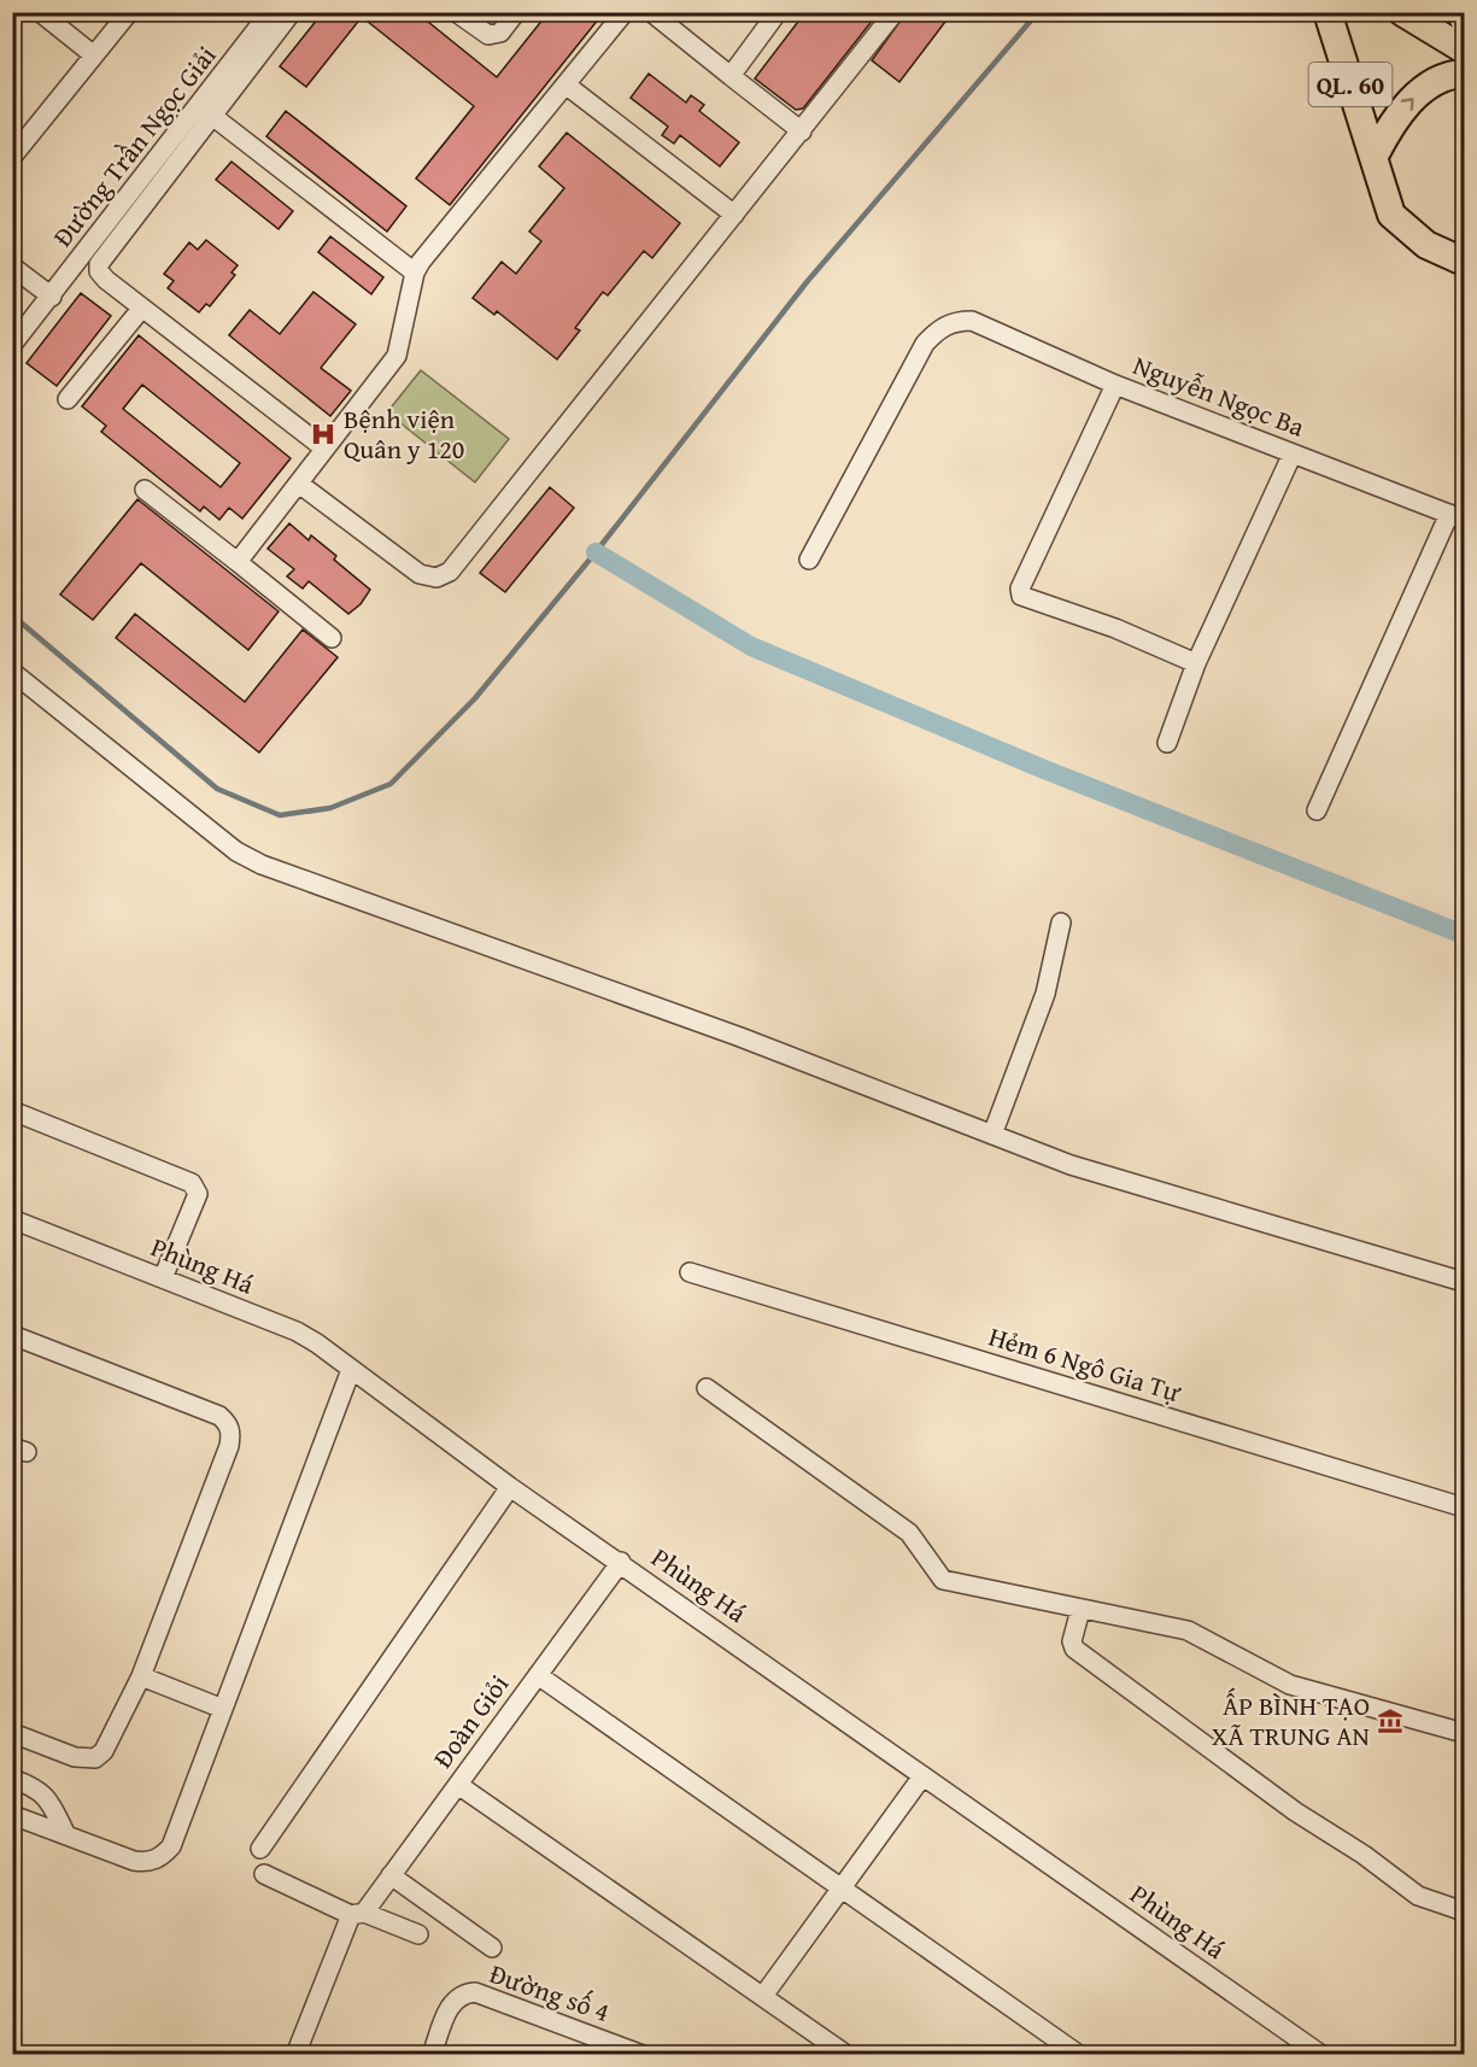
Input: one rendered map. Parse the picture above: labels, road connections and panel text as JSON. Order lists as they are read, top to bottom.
{
  "streets": {
    "highway": ["QL. 60"],
    "street": [
      "Đường Trần Ngọc Giải",
      "Nguyễn Ngọc Ba",
      "Phùng Há",
      "Hẻm 6 Ngô Gia Tự",
      "Đoàn Giỏi",
      "Đường số 4"
    ]
  },
  "crossings": [
    ["Phùng Há", "Đoàn Giỏi"]
  ],
  "places": {
    "hospital": ["Bệnh viện Quân y 120"],
    "museum": ["ẤP BÌNH TẠO XÃ TRUNG AN"]
  }
}
